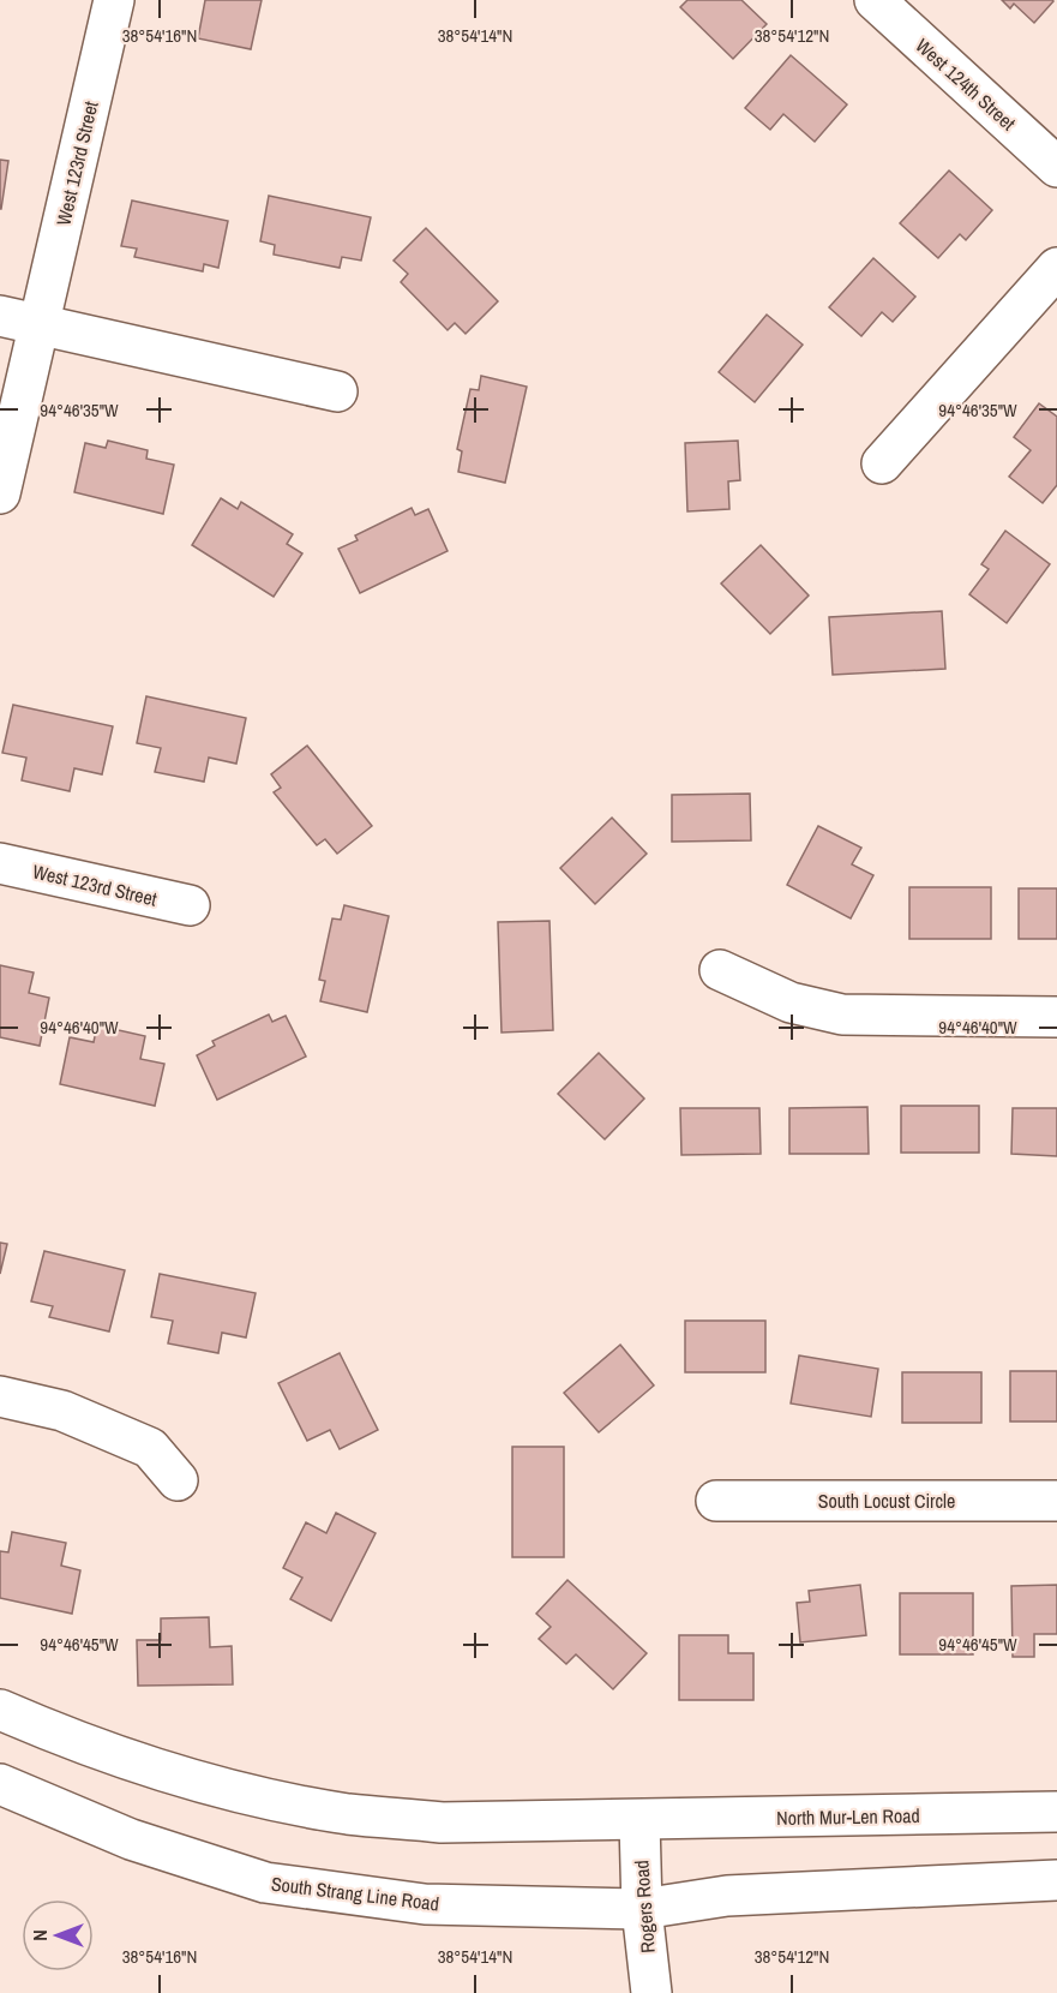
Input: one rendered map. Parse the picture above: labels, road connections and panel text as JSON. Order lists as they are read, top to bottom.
{
  "streets": {
    "street": [
      "West 124th Street",
      "West 123rd Street",
      "South Locust Circle",
      "North Mur-Len Road",
      "South Strang Line Road",
      "Rogers Road"
    ]
  },
  "crossings": [
    ["North Mur-Len Road", "Rogers Road"],
    ["South Strang Line Road", "Rogers Road"]
  ],
  "north": "left",
  "coordinates": [
    "38°54'16\"N",
    "38°54'14\"N",
    "38°54'12\"N",
    "94°46'35\"W",
    "94°46'40\"W",
    "94°46'45\"W"
  ]
}
